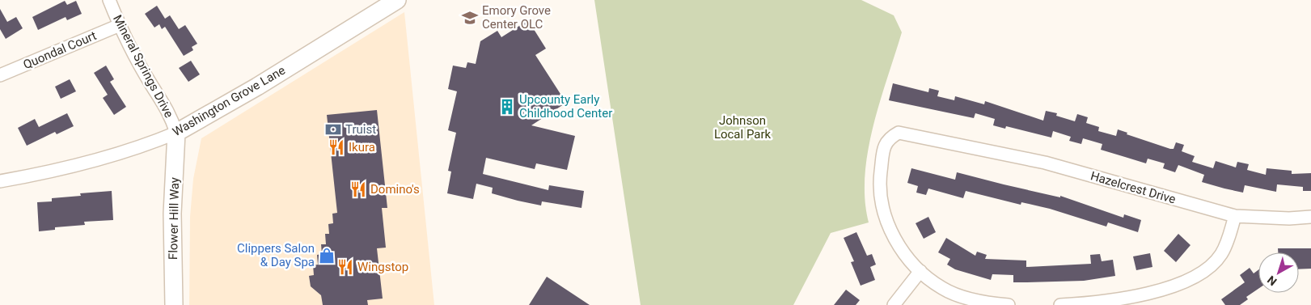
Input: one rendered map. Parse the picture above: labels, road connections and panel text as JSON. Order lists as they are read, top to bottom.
{
  "streets": {
    "street": [
      "Quondal Court",
      "Mineral Springs Drive",
      "Washington Grove Lane",
      "Hazelcrest Drive",
      "Flower Hill Way"
    ]
  },
  "crossings": [
    ["Quondal Court", "Mineral Springs Drive"],
    ["Mineral Springs Drive", "Washington Grove Lane"],
    ["Mineral Springs Drive", "Flower Hill Way"],
    ["Washington Grove Lane", "Flower Hill Way"]
  ],
  "parks": ["Johnson Local Park"],
  "places": {
    "school or university": ["Emory Grove Center OLC"],
    "building": ["Upcounty Early Childhood Center"],
    "bank": ["Truist"],
    "restaurant": ["Ikura", "Domino's", "Wingstop"],
    "shop": ["Clippers Salon & Day Spa"]
  },
  "north": "bottom left"
}
